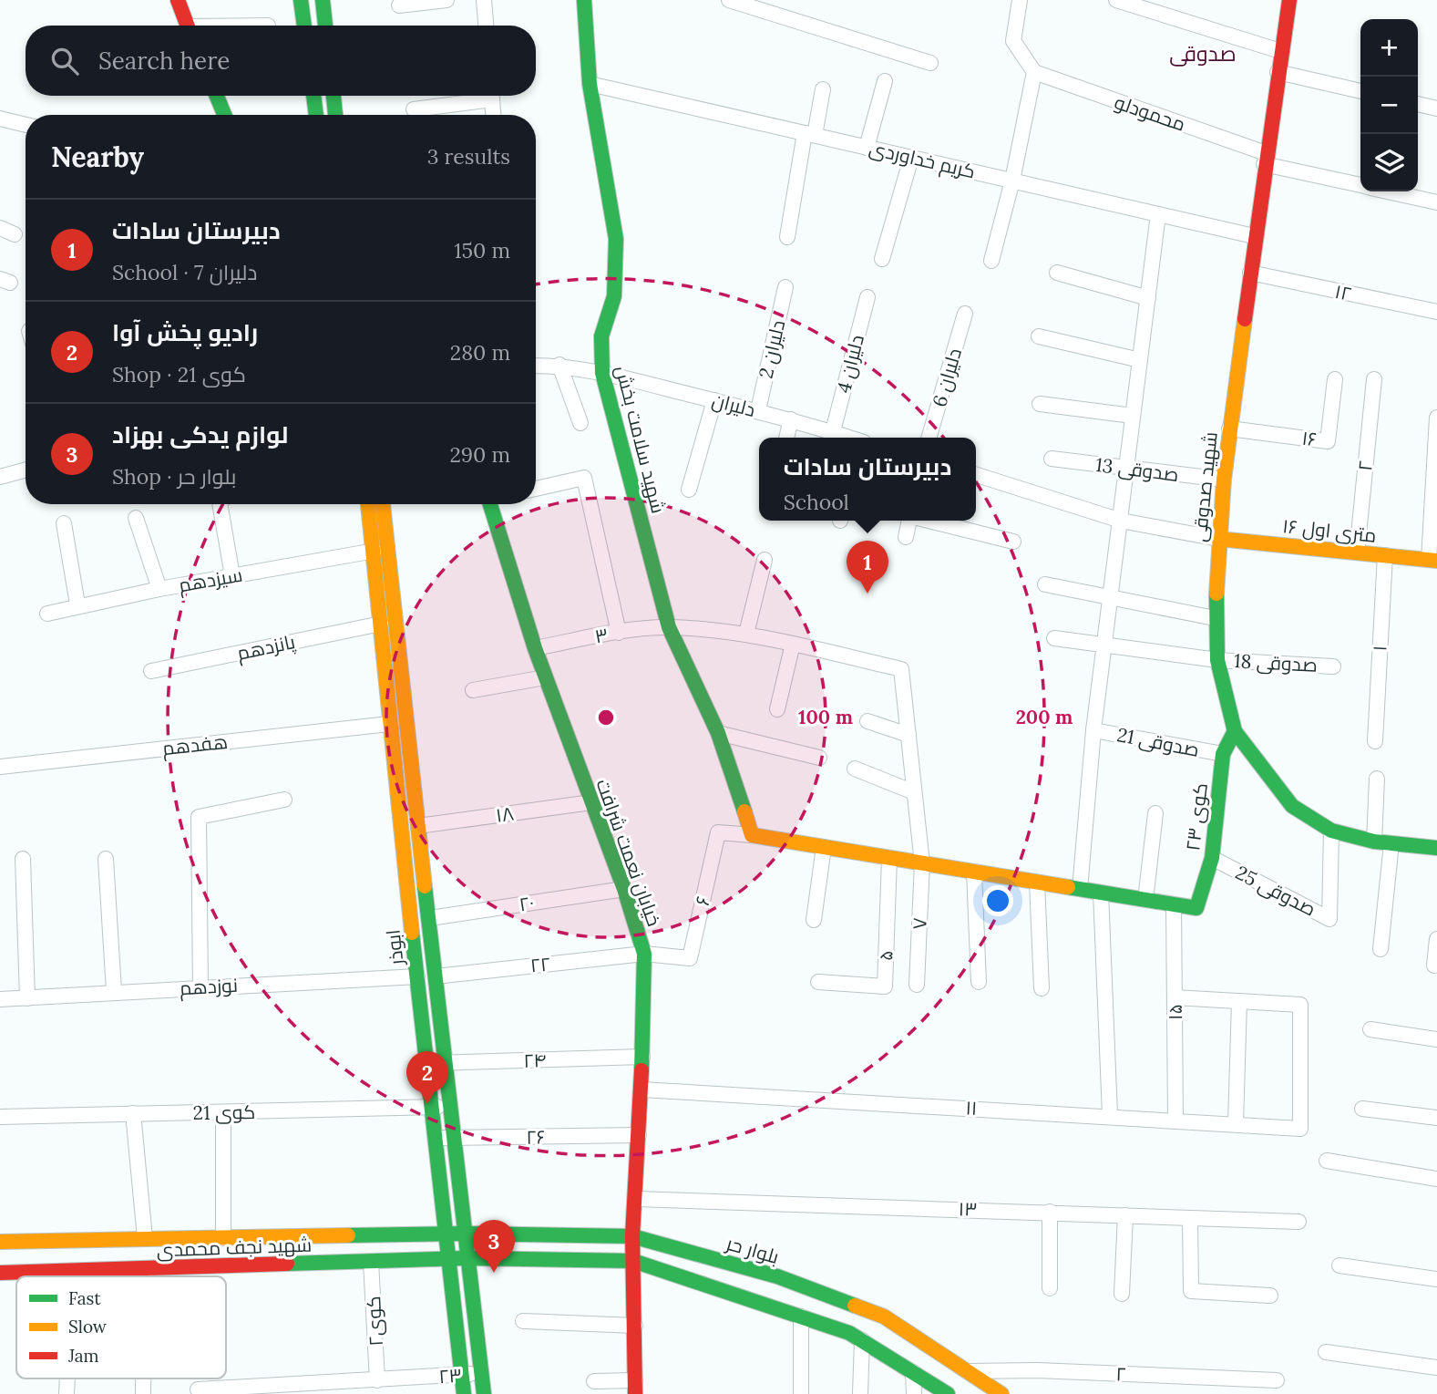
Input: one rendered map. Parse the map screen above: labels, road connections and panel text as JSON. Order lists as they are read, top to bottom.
{
  "streets": {
    "main road": [
      "شهید سلامت بخش",
      "شهید صدوقی",
      "۱۶ متری اول",
      "کوی ۲۳",
      "خیابان نعمت شرافت",
      "ابوذر",
      "شهید نجف محمدی",
      "بلوار حر"
    ],
    "street": [
      "محمودلو",
      "کریم خداوردی",
      "۱۲",
      "دلیران 2",
      "دلیران 4",
      "دلیران 6",
      "دلیران",
      "۱۶",
      "۲",
      "صدوقی 13",
      "سیزدهم",
      "۳",
      "پانزدهم",
      "۱",
      "صدوقی 18",
      "صدوقی 21",
      "هفدهم",
      "۱۸",
      "صدوقی 25",
      "۶",
      "۲۰",
      "۷",
      "۵",
      "۲۲",
      "نوزدهم",
      "۱۵",
      "۲۴",
      "۱۱",
      "کوی 21",
      "۲۶",
      "۱۳",
      "کوی۲",
      "۲۳"
    ]
  },
  "crossings": [
    ["محمودلو", "شهید صدوقی"],
    ["کریم خداوردی", "شهید سلامت بخش"],
    ["کریم خداوردی", "شهید صدوقی"],
    ["۱۲", "شهید صدوقی"],
    ["دلیران 2", "دلیران"],
    ["دلیران 4", "دلیران"],
    ["دلیران", "شهید سلامت بخش"],
    ["۱۶", "شهید صدوقی"],
    ["شهید سلامت بخش", "۳"],
    ["شهید سلامت بخش", "۶"],
    ["۲", "۱۶ متری اول"],
    ["۲", "بلوار حر"],
    ["صدوقی 13", "شهید صدوقی"],
    ["شهید صدوقی", "۱۶ متری اول"],
    ["شهید صدوقی", "صدوقی 18"],
    ["شهید صدوقی", "کوی ۲۳"],
    ["شهید صدوقی", "صدوقی 25"],
    ["۱۶ متری اول", "۱"],
    ["سیزدهم", "ابوذر"],
    ["۳", "خیابان نعمت شرافت"],
    ["۳", "۷"],
    ["پانزدهم", "ابوذر"],
    ["صدوقی 21", "کوی ۲۳"],
    ["هفدهم", "ابوذر"],
    ["۱۸", "خیابان نعمت شرافت"],
    ["۱۸", "ابوذر"],
    ["کوی ۲۳", "صدوقی 25"],
    ["کوی ۲۳", "۱۵"],
    ["خیابان نعمت شرافت", "۶"],
    ["خیابان نعمت شرافت", "۲۰"],
    ["خیابان نعمت شرافت", "۲۲"],
    ["خیابان نعمت شرافت", "۲۴"],
    ["خیابان نعمت شرافت", "۱۱"],
    ["خیابان نعمت شرافت", "۲۶"],
    ["خیابان نعمت شرافت", "۱۳"],
    ["خیابان نعمت شرافت", "بلوار حر"],
    ["۶", "۲۲"],
    ["۲۰", "ابوذر"],
    ["ابوذر", "۲۲"],
    ["ابوذر", "نوزدهم"],
    ["ابوذر", "۲۴"],
    ["ابوذر", "کوی 21"],
    ["ابوذر", "۲۶"],
    ["ابوذر", "شهید نجف محمدی"],
    ["ابوذر", "بلوار حر"],
    ["ابوذر", "۲۳"],
    ["۱۵", "۱۱"],
    ["شهید نجف محمدی", "بلوار حر"],
    ["شهید نجف محمدی", "کوی۲"],
    ["کوی۲", "۲۳"]
  ],
  "districts": ["صدوقی"],
  "legend": ["Fast", "Slow", "Jam"],
  "page": {
    "map_buttons": ["+", "−"],
    "search": "Search here",
    "heading": ["Nearby", "3 results"],
    "list": [
      {
        "mark": "1",
        "name": "دبیرستان سادات",
        "note": "School · دلیران 7",
        "value": "150 m"
      },
      {
        "mark": "2",
        "name": "رادیو پخش آوا",
        "note": "Shop · کوی 21",
        "value": "280 m"
      },
      {
        "mark": "3",
        "name": "لوازم یدکی بهزاد",
        "note": "Shop · بلوار حر",
        "value": "290 m"
      }
    ],
    "popup": ["دبیرستان سادات", "School"],
    "pins": ["1", "2", "3"]
  },
  "rings": ["100 m", "200 m"]
}
